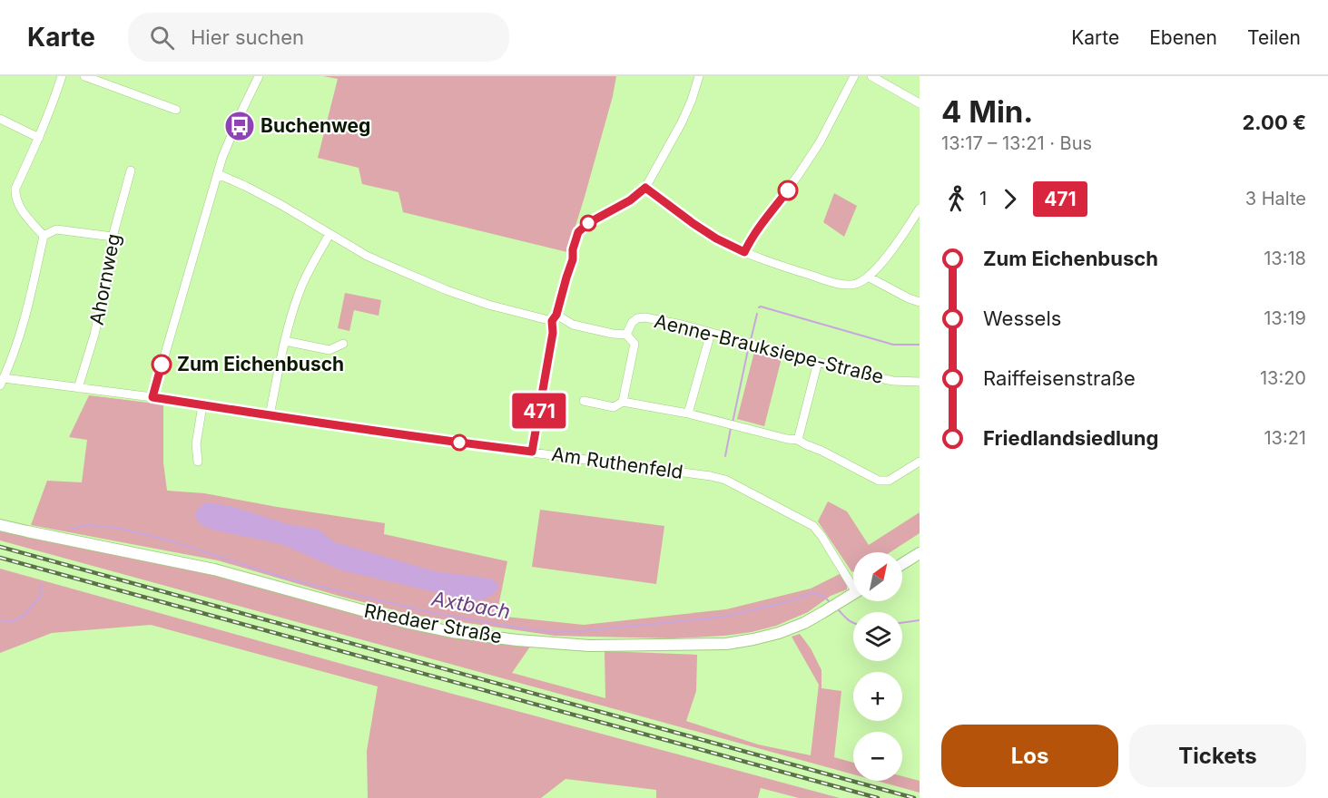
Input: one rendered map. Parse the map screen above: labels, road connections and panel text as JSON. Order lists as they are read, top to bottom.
{
  "streets": {
    "street": [
      "Ahornweg",
      "Aenne-Brauksiepe-Straße",
      "Am Ruthenfeld",
      "Rhedaer Straße"
    ]
  },
  "crossings": [
    ["Ahornweg", "Am Ruthenfeld"]
  ],
  "water": ["Axtbach"],
  "places": {
    "bus stop": ["Buchenweg"],
    "other": ["Zum Eichenbusch"]
  },
  "lines": ["bus line 471"],
  "north": "top right",
  "page": {
    "header": "Karte",
    "search": "Hier suchen",
    "nav": ["Karte", "Ebenen", "Teilen"],
    "on_map": "471",
    "heading": ["4 Min.", "13:17 – 13:21 · Bus", "2.00 €"],
    "legs": ["1", "471", "3 Halte"],
    "list": [
      {
        "name": "Zum Eichenbusch",
        "value": "13:18"
      },
      {
        "name": "Wessels",
        "value": "13:19"
      },
      {
        "name": "Raiffeisenstraße",
        "value": "13:20"
      },
      {
        "name": "Friedlandsiedlung",
        "value": "13:21"
      }
    ],
    "map_buttons": ["+", "−"],
    "buttons": ["Los", "Tickets"]
  }
}
